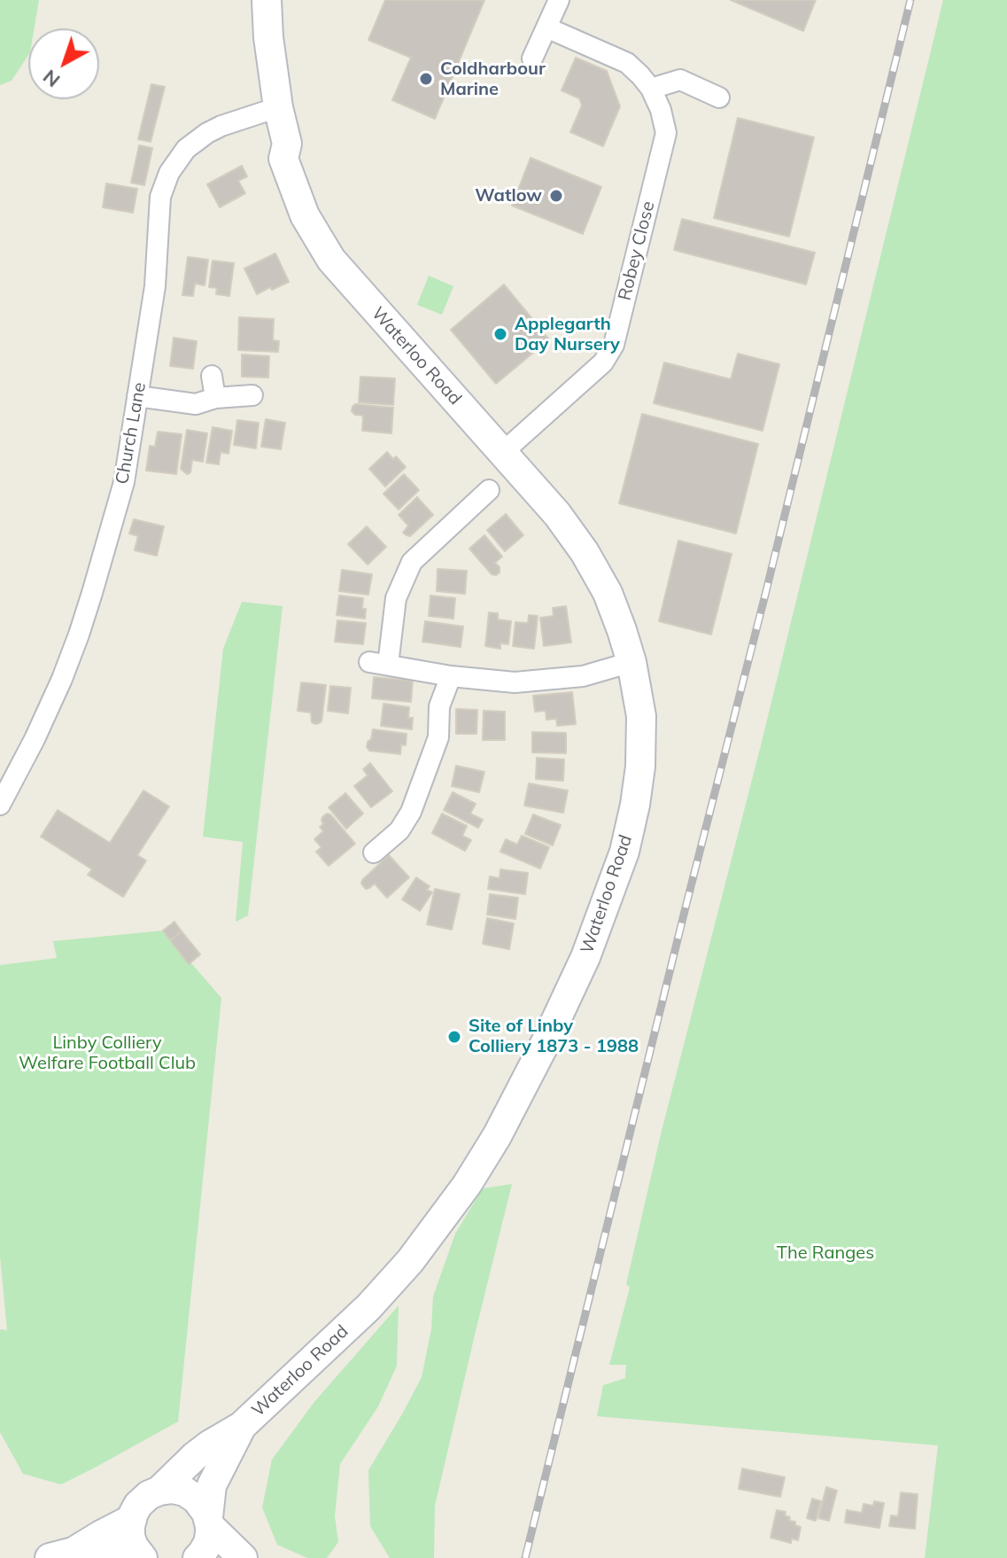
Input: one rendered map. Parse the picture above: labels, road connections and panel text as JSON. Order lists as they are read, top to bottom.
{
  "streets": {
    "street": ["Robey Close", "Waterloo Road", "Church Lane"]
  },
  "crossings": [
    ["Robey Close", "Waterloo Road"],
    ["Waterloo Road", "Church Lane"]
  ],
  "parks": ["Linby Colliery Welfare Football Club", "The Ranges"],
  "places": [
    "Coldharbour Marine",
    "Watlow",
    "Applegarth Day Nursery",
    "Site of Linby Colliery 1873 - 1988"
  ],
  "north": "bottom left"
}
